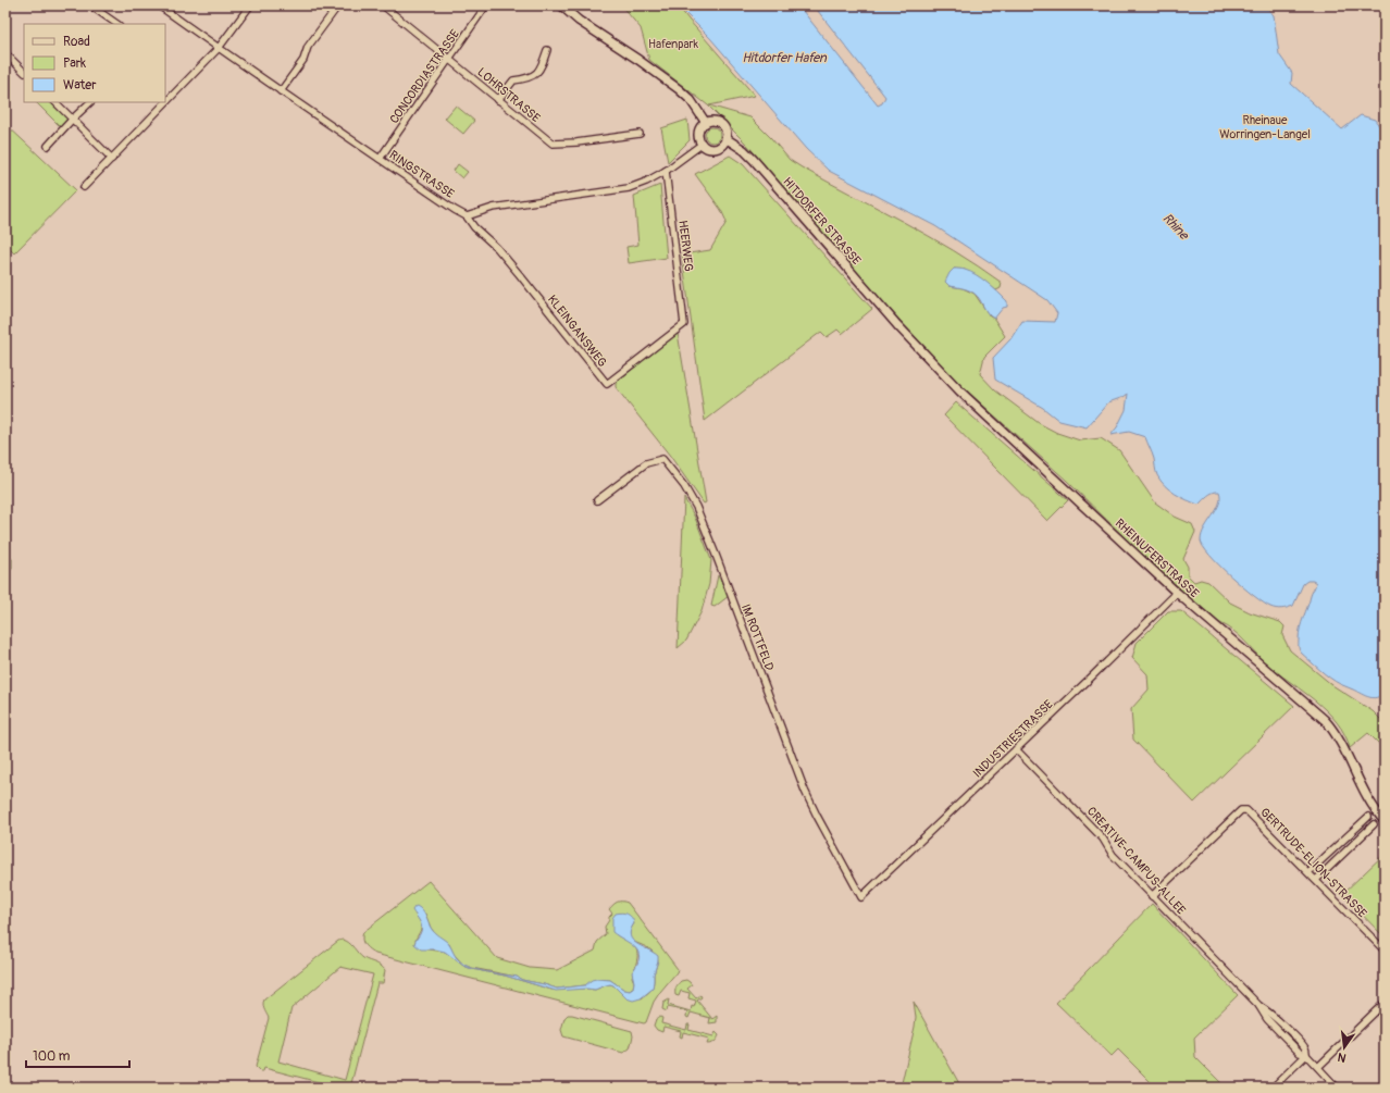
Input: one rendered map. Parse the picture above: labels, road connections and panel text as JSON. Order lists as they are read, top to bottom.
{
  "streets": {
    "street": [
      "CONCORDIASTRASSE",
      "LOHRSTRASSE",
      "RINGSTRASSE",
      "HITDORFER STRASSE",
      "HEERWEG",
      "KLEINGANSWEG",
      "RHEINUFERSTRASSE",
      "IM ROTTFELD",
      "INDUSTRIESTRASSE",
      "CREATIVE-CAMPUS-ALLEE",
      "GERTRUDE-ELION-STRASSE"
    ]
  },
  "crossings": [
    ["CONCORDIASTRASSE", "LOHRSTRASSE"],
    ["CONCORDIASTRASSE", "RINGSTRASSE"],
    ["RINGSTRASSE", "KLEINGANSWEG"],
    ["HITDORFER STRASSE", "RHEINUFERSTRASSE"],
    ["HEERWEG", "KLEINGANSWEG"],
    ["RHEINUFERSTRASSE", "INDUSTRIESTRASSE"],
    ["IM ROTTFELD", "INDUSTRIESTRASSE"],
    ["INDUSTRIESTRASSE", "CREATIVE-CAMPUS-ALLEE"],
    ["CREATIVE-CAMPUS-ALLEE", "GERTRUDE-ELION-STRASSE"]
  ],
  "water": ["Hitdorfer Hafen", "Rhine"],
  "parks": ["Hafenpark", "Rheinaue Worringen-Langel"],
  "legend": ["Road", "Park", "Water"],
  "scale_bar": "100 m",
  "north": "bottom"
}
